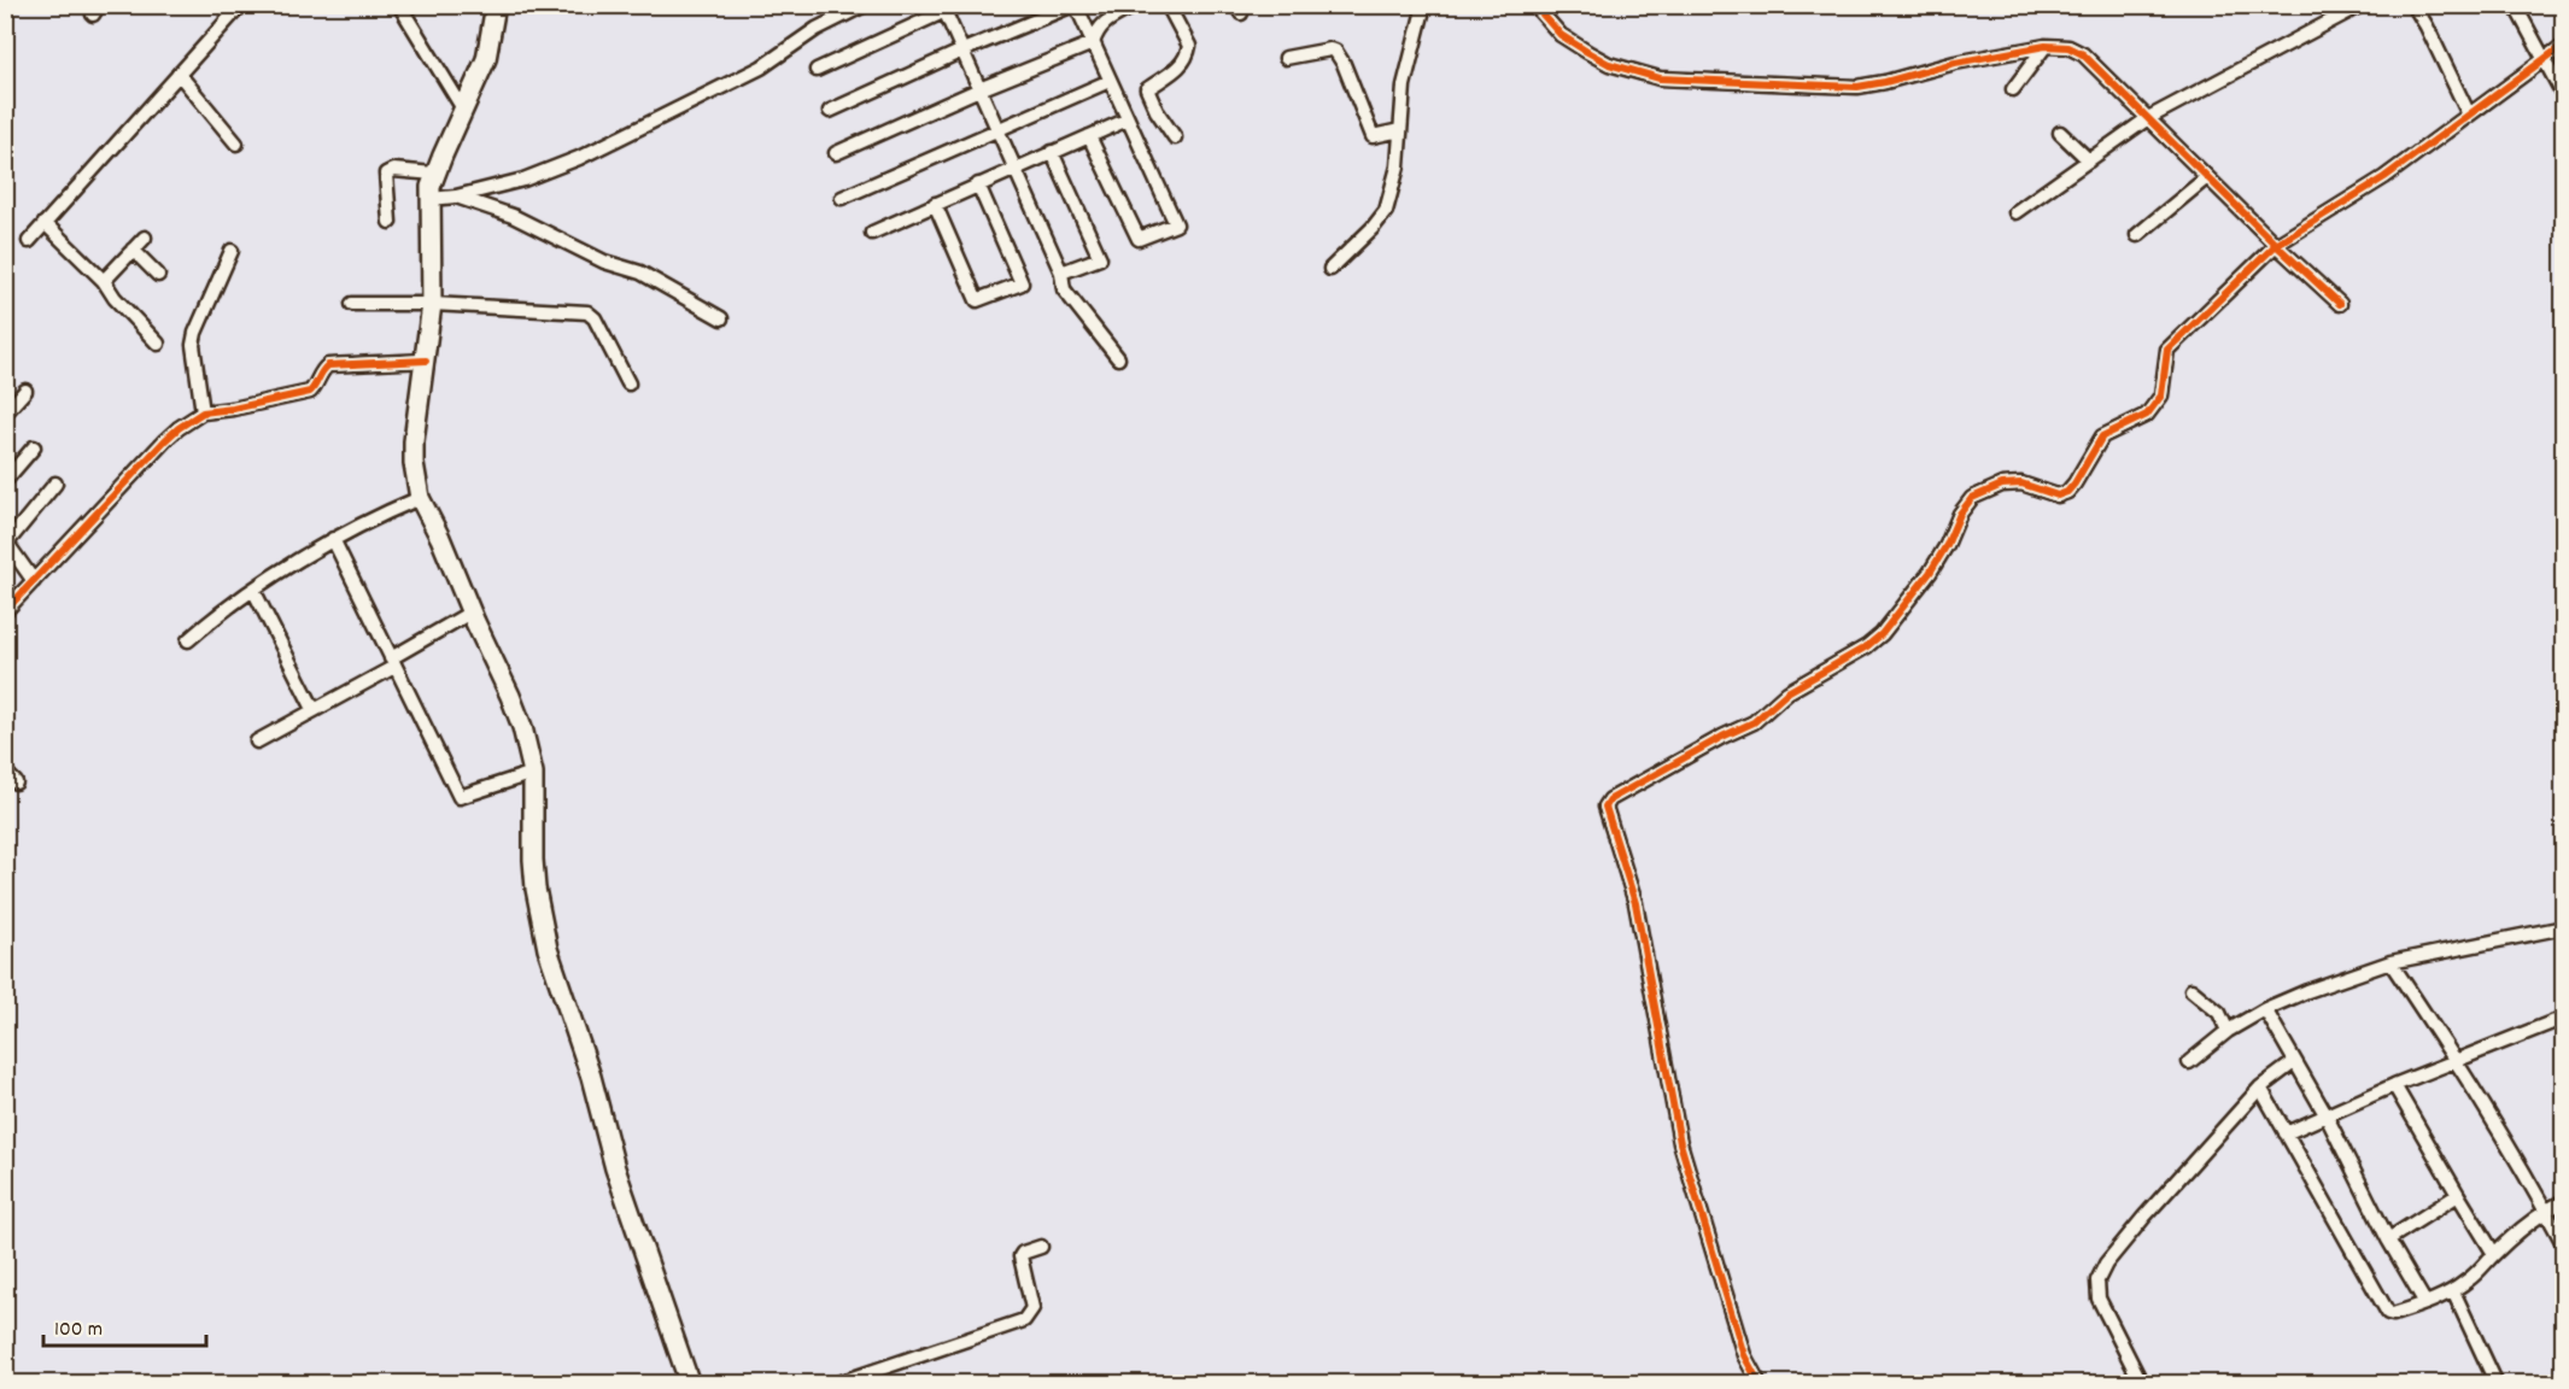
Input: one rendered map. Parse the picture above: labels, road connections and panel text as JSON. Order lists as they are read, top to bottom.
{
  "scale_bar": "100 m"
}
